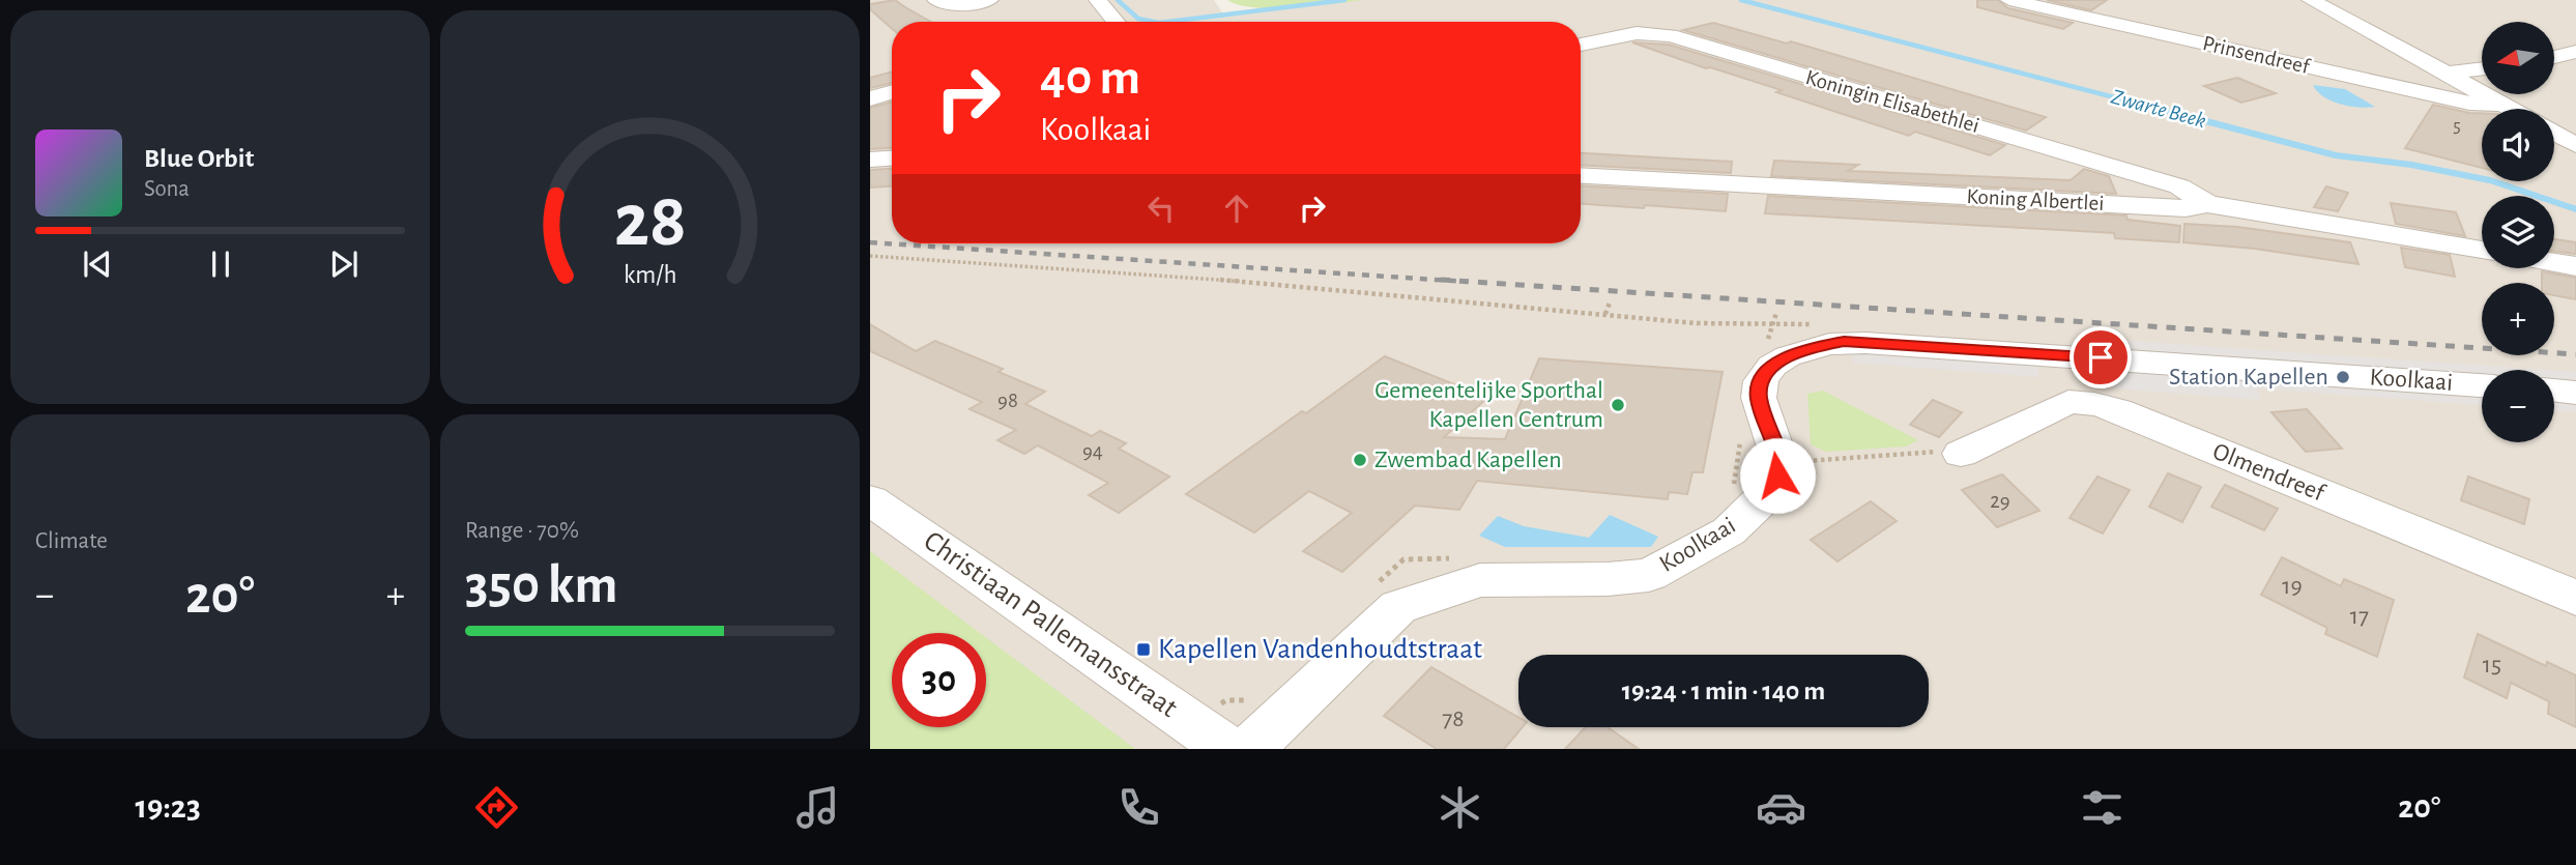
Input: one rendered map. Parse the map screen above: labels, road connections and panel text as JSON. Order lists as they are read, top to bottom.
{
  "streets": {
    "street": [
      "Prinsendreef",
      "Koningin Elisabethlei",
      "Koning Albertlei",
      "Koolkaai",
      "Olmendreef",
      "Christiaan Pallemansstraat"
    ]
  },
  "crossings": [
    ["Koningin Elisabethlei", "Koning Albertlei"]
  ],
  "water": ["Zwarte Beek"],
  "places": {
    "other": ["Station Kapellen", "Gemeentelijke Sporthal Kapellen Centrum", "Zwembad Kapellen"],
    "transit": ["Kapellen Vandenhoudtstraat"]
  },
  "house_numbers": [
    "5",
    "98",
    "94",
    "29",
    "19",
    "17",
    "15",
    "78"
  ],
  "north": "left",
  "page": {
    "map_buttons": ["+", "−"],
    "turn": ["40 m", "Koolkaai"],
    "song": ["Blue Orbit", "Sona"],
    "tile": [
      "Climate",
      ["Range · 70%", "350 km"]
    ],
    "heat": ["−", "20°", "+"],
    "limit": "30",
    "trip": "19:24 · 1 min · 140 m",
    "tabs": ["19:23", "20°"],
    "gauge": ["28", "km/h"]
  }
}
